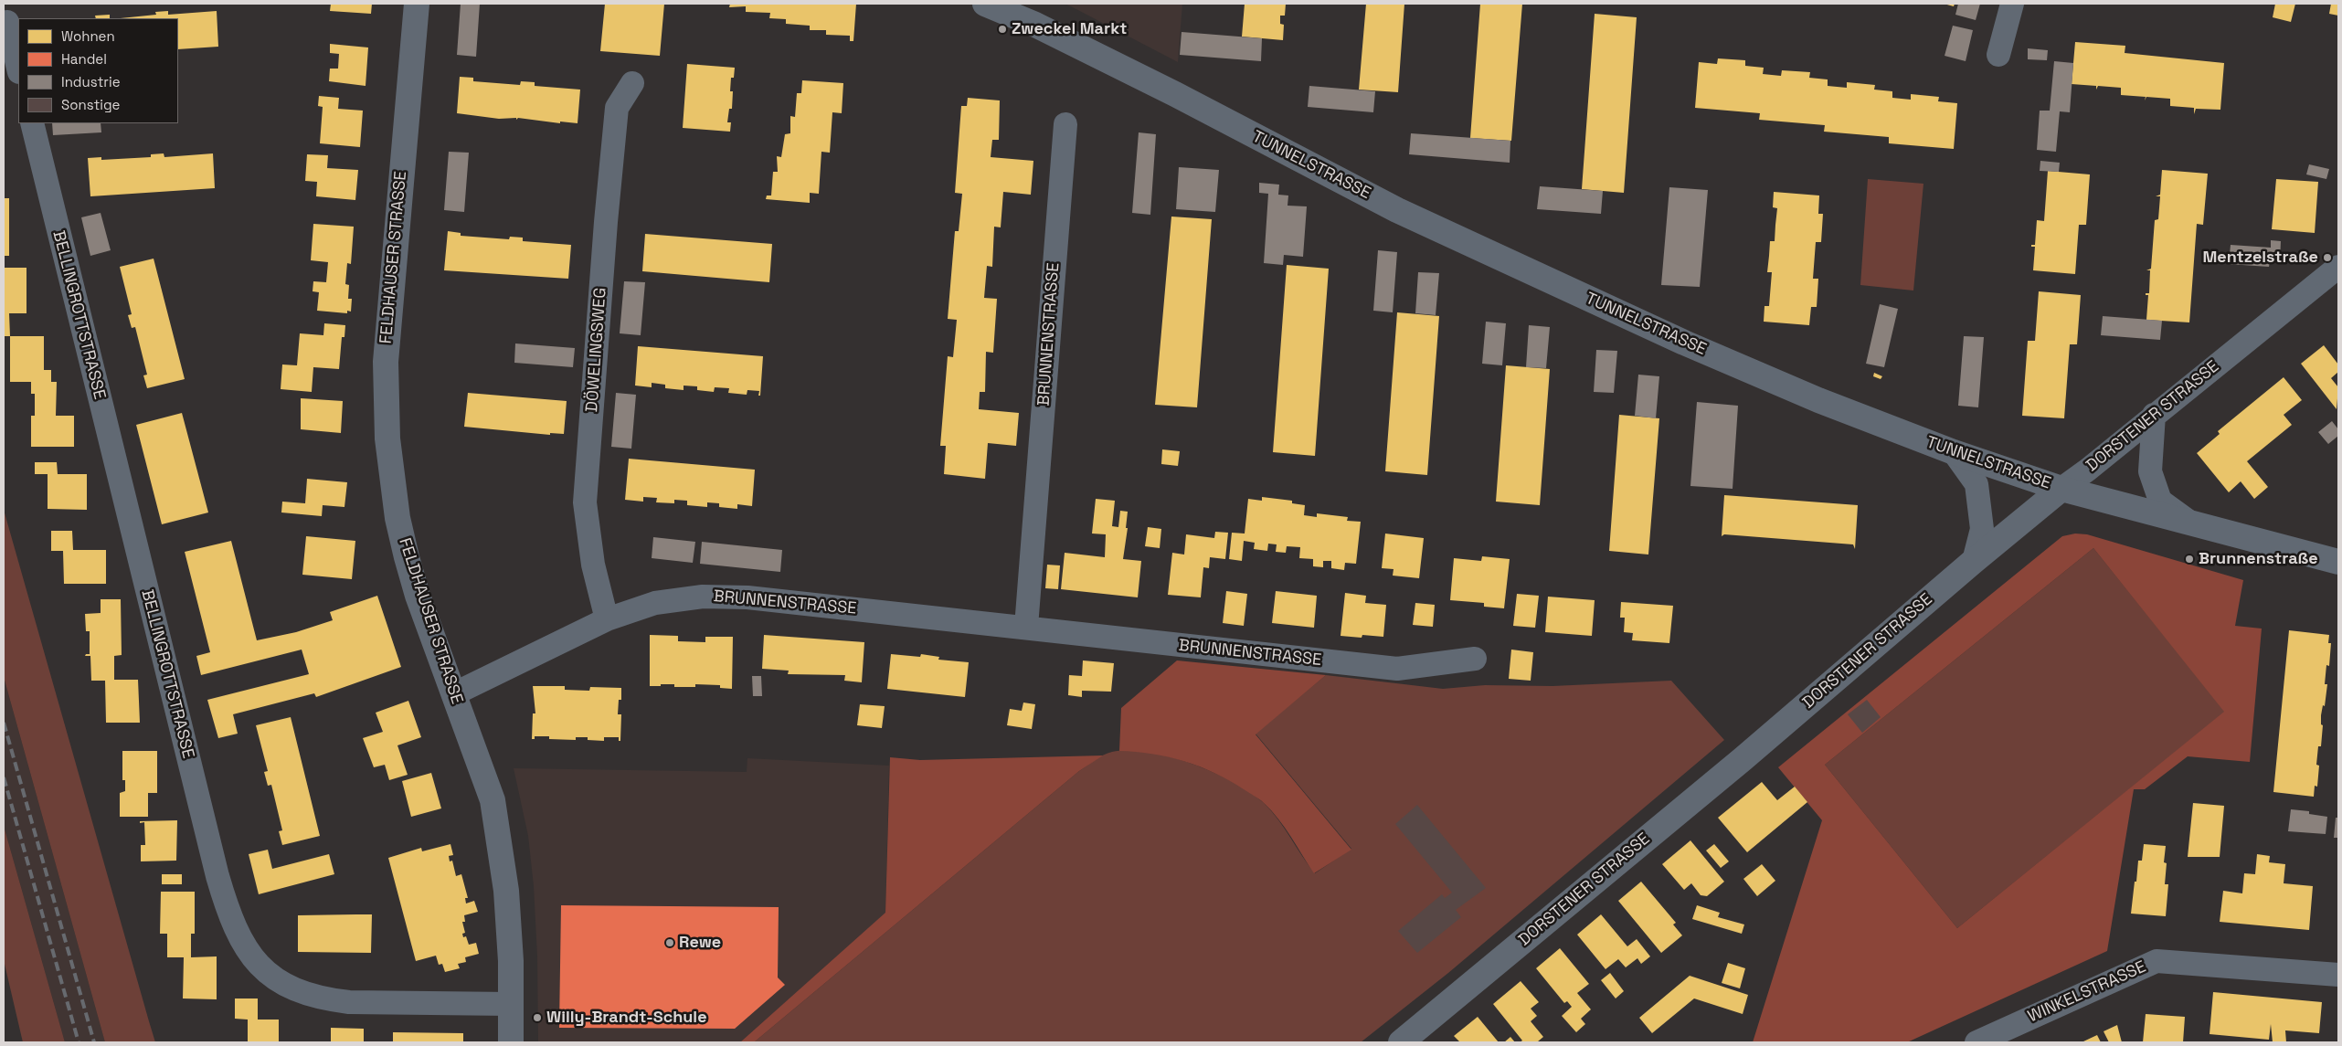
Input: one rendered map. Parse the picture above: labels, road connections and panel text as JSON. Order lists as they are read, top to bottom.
{
  "streets": {
    "street": [
      "TUNNELSTRASSE",
      "FELDHAUSER STRASSE",
      "BELLINGROTTSTRASSE",
      "BRUNNENSTRASSE",
      "DÖWELINGSWEG",
      "DORSTENER STRASSE",
      "WINKELSTRASSE"
    ]
  },
  "crossings": [
    ["TUNNELSTRASSE", "DORSTENER STRASSE"],
    ["FELDHAUSER STRASSE", "BELLINGROTTSTRASSE"],
    ["FELDHAUSER STRASSE", "BRUNNENSTRASSE"],
    ["BRUNNENSTRASSE", "DÖWELINGSWEG"]
  ],
  "places": [
    "Zweckel Markt",
    "Mentzelstraße",
    "Brunnenstraße",
    "Rewe",
    "Willy-Brandt-Schule"
  ],
  "legend": [
    "Wohnen",
    "Handel",
    "Industrie",
    "Sonstige"
  ]
}
